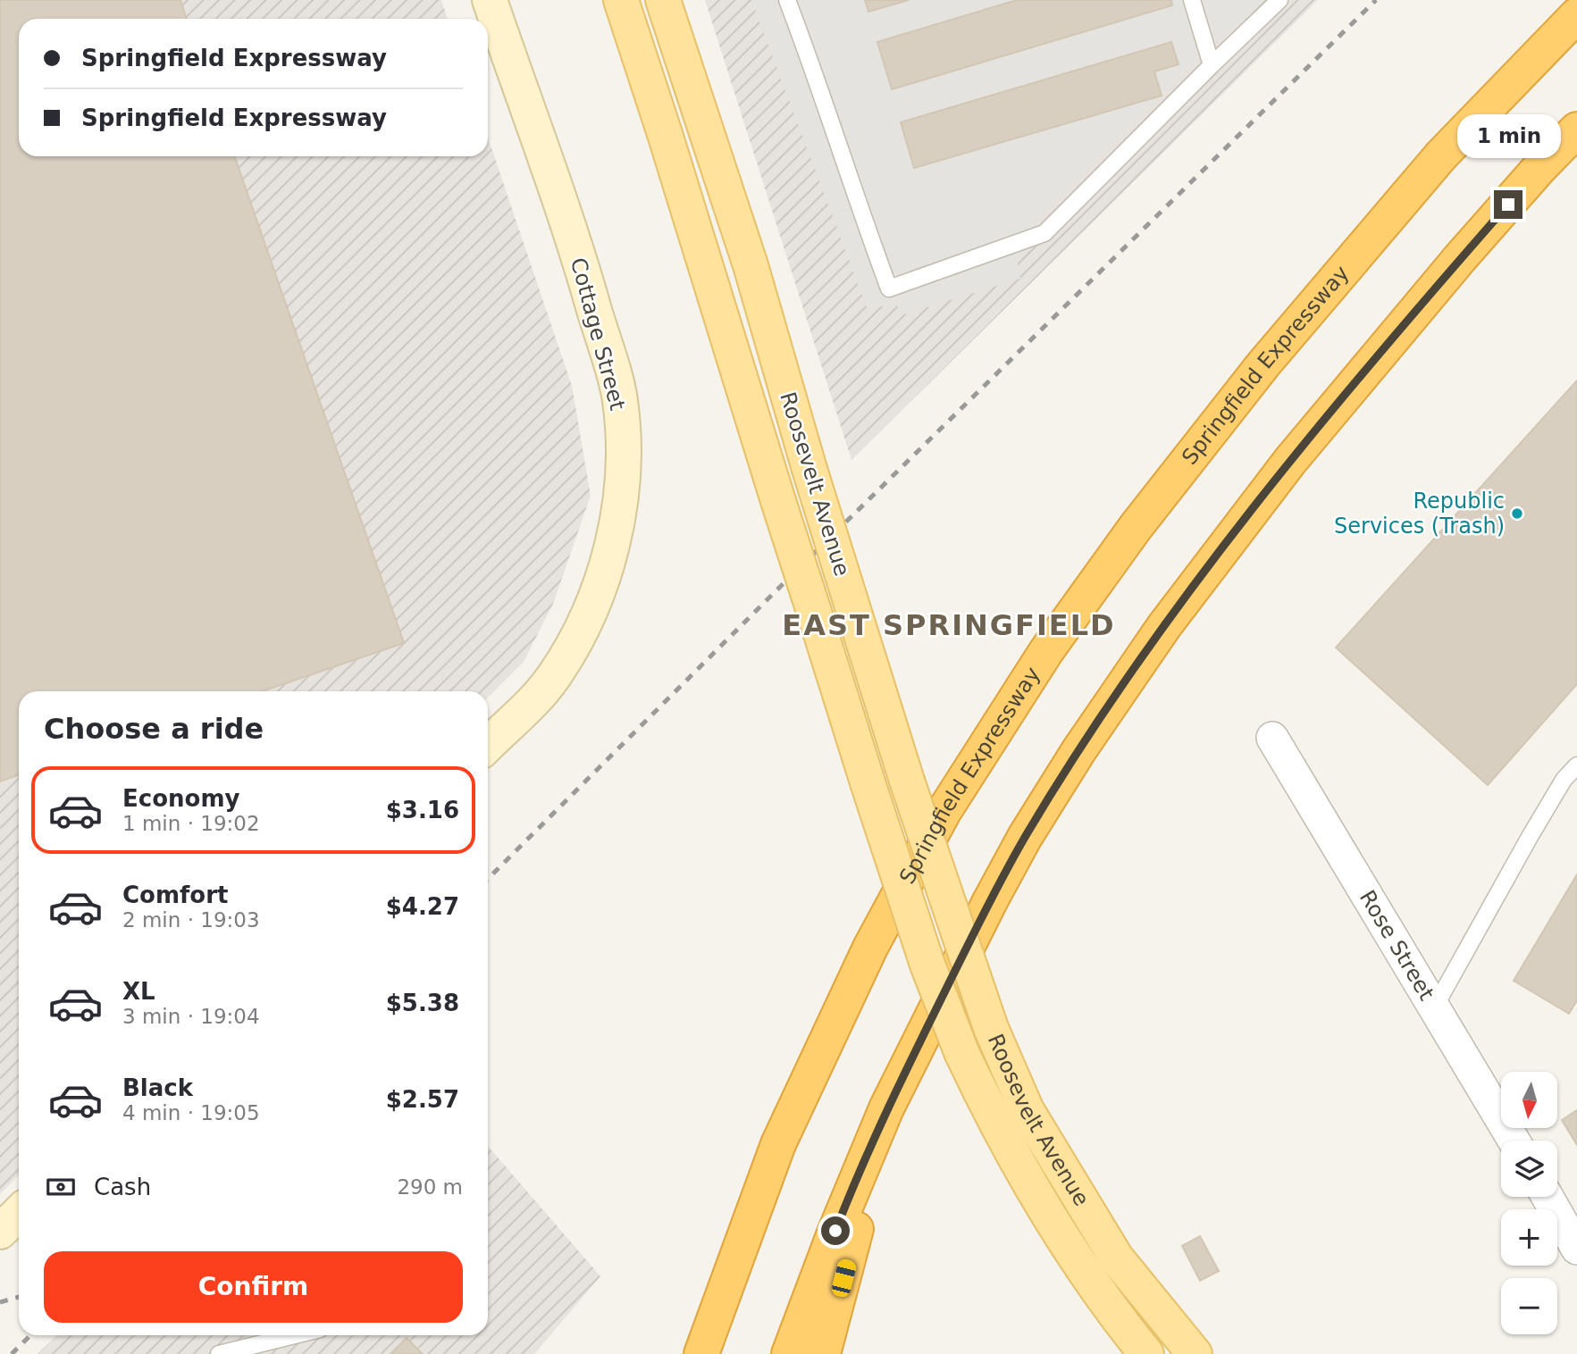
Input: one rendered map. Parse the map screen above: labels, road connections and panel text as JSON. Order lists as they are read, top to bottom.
{
  "streets": {
    "highway": ["Springfield Expressway"],
    "main road": ["Cottage Street", "Roosevelt Avenue"],
    "street": ["Rose Street"]
  },
  "districts": ["EAST SPRINGFIELD"],
  "places": ["Republic Services (Trash)"],
  "north": "bottom",
  "page": {
    "banner": ["Springfield Expressway", "Springfield Expressway"],
    "bubble": "1 min",
    "heading": "Choose a ride",
    "list": [
      {
        "name": "Economy",
        "note": "1 min · 19:02",
        "value": "$3.16"
      },
      {
        "name": "Comfort",
        "note": "2 min · 19:03",
        "value": "$4.27"
      },
      {
        "name": "XL",
        "note": "3 min · 19:04",
        "value": "$5.38"
      },
      {
        "name": "Black",
        "note": "4 min · 19:05",
        "value": "$2.57"
      }
    ],
    "map_buttons": ["+", "−"],
    "pay": ["Cash", "290 m"],
    "buttons": "Confirm"
  }
}
